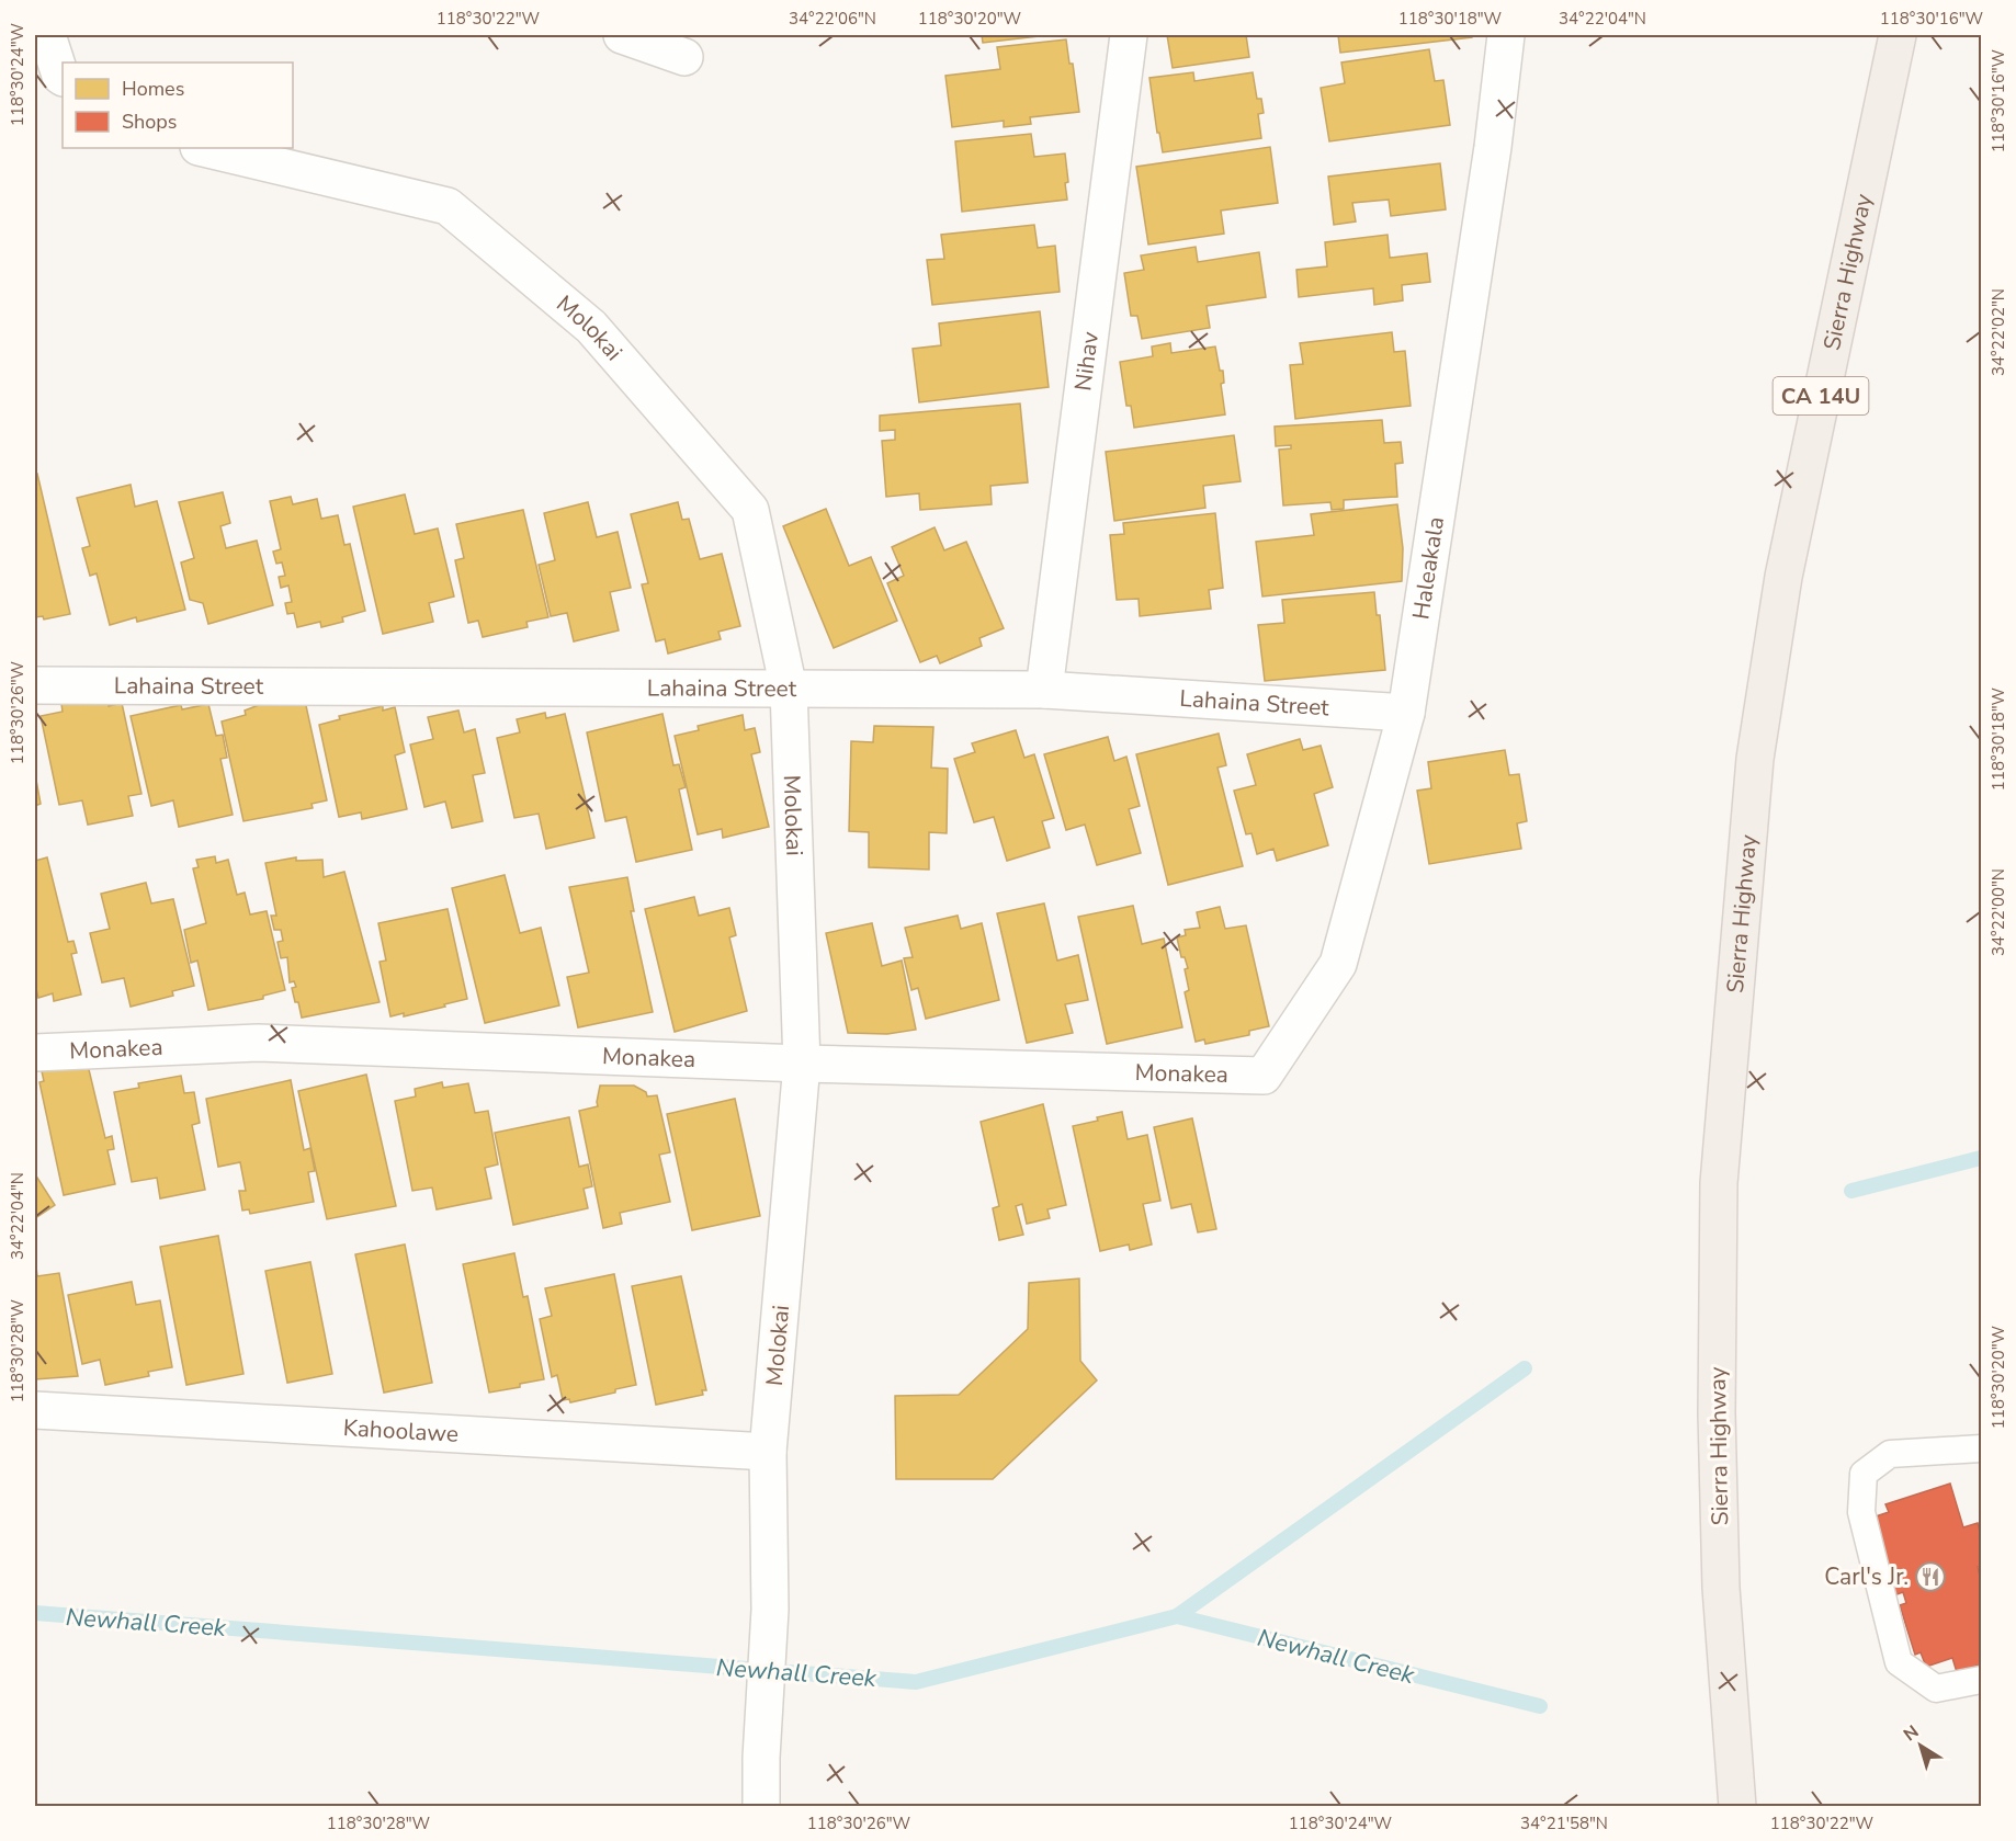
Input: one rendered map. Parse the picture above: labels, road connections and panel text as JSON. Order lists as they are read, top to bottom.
{
  "streets": {
    "main road": ["Sierra Highway", "CA 14U"],
    "street": [
      "Molokai",
      "Nihav",
      "Haleakala",
      "Lahaina Street",
      "Monakea",
      "Kahoolawe"
    ]
  },
  "crossings": [
    ["Molokai", "Lahaina Street"],
    ["Molokai", "Monakea"],
    ["Molokai", "Kahoolawe"],
    ["Nihav", "Lahaina Street"],
    ["Haleakala", "Lahaina Street"],
    ["Haleakala", "Monakea"]
  ],
  "water": ["Newhall Creek"],
  "places": {
    "restaurant": ["Carl's Jr."]
  },
  "legend": ["Homes", "Shops"],
  "north": "top left",
  "coordinates": [
    "118°30'22\"W",
    "34°22'06\"N",
    "118°30'20\"W",
    "118°30'18\"W",
    "34°22'04\"N",
    "118°30'16\"W",
    "118°30'24\"W",
    "34°22'02\"N",
    "118°30'26\"W",
    "34°22'00\"N",
    "118°30'28\"W",
    "34°21'58\"N"
  ]
}
